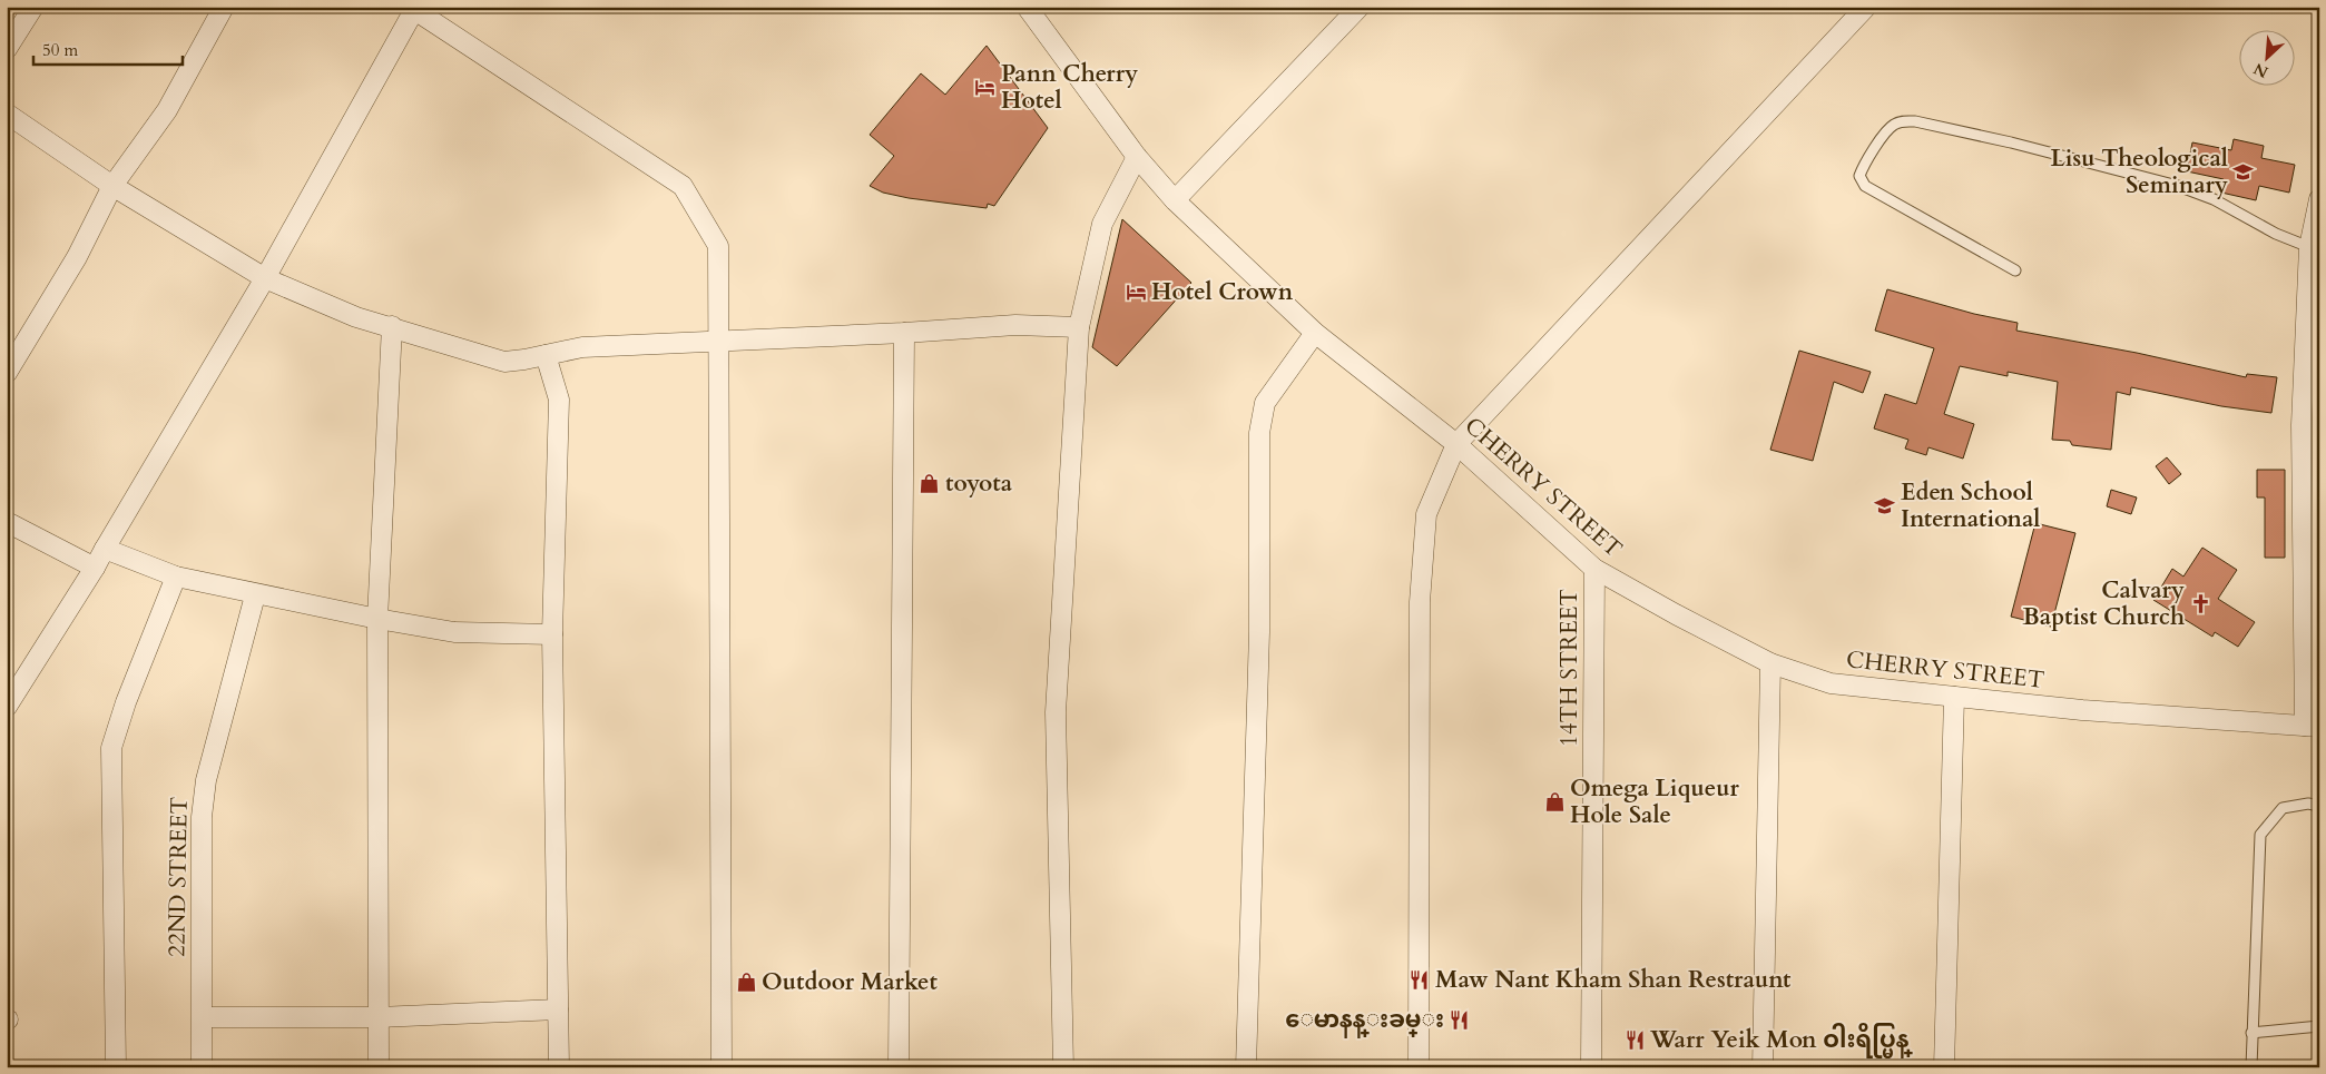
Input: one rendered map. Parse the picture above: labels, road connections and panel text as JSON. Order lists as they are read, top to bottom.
{
  "streets": {
    "street": ["CHERRY STREET", "14TH STREET", "22ND STREET"]
  },
  "crossings": [
    ["CHERRY STREET", "14TH STREET"]
  ],
  "places": {
    "hotel": ["Pann Cherry Hotel", "Hotel Crown"],
    "school or university": ["Lisu Theological Seminary", "Eden School International"],
    "shop": ["toyota", "Omega Liqueur Hole Sale", "Outdoor Market"],
    "church": ["Calvary Baptist Church"],
    "restaurant": ["Maw Nant Kham Shan Restraunt", "ေမာနန္းခမ္း", "Warr Yeik Mon ဝါးရိပ္မြန္"]
  },
  "scale_bar": "50 m",
  "north": "bottom left"
}
